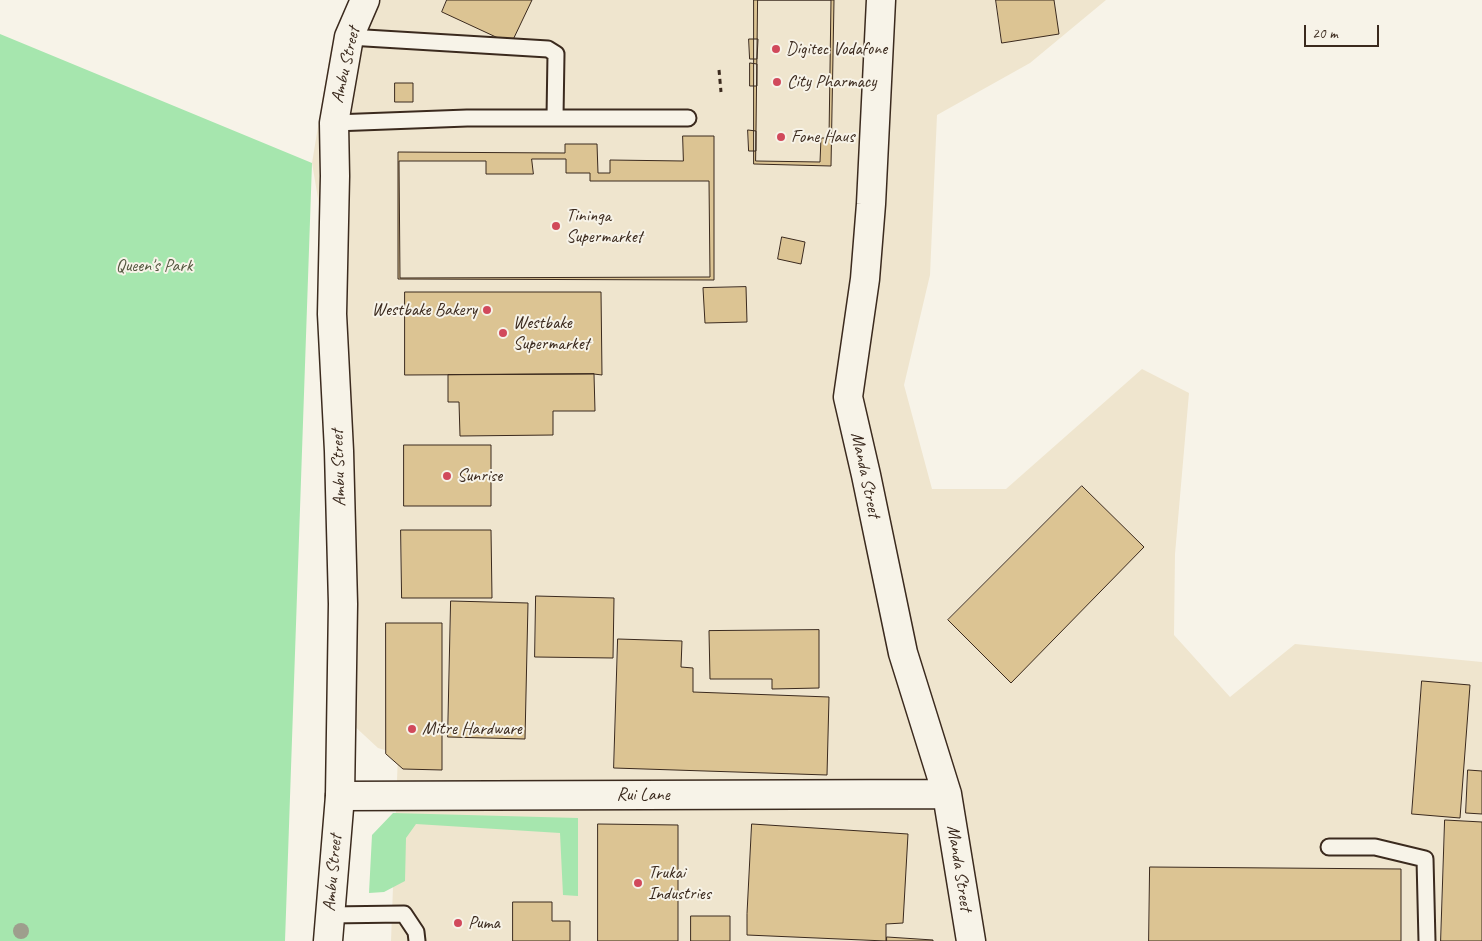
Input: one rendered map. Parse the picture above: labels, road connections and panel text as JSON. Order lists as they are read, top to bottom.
{
  "streets": {
    "street": ["Ambu Street", "Manda Street", "Rui Lane"]
  },
  "crossings": [
    ["Ambu Street", "Rui Lane"],
    ["Manda Street", "Rui Lane"]
  ],
  "parks": ["Queen's Park"],
  "places": [
    "Digitec Vodafone",
    "City Pharmacy",
    "Fone Haus",
    "Tininga Supermarket",
    "Westbake Bakery",
    "Westbake Supermarket",
    "Sunrise",
    "Mitre Hardware",
    "Trukai Industries",
    "Puma"
  ],
  "scale_bar": "20 m"
}
